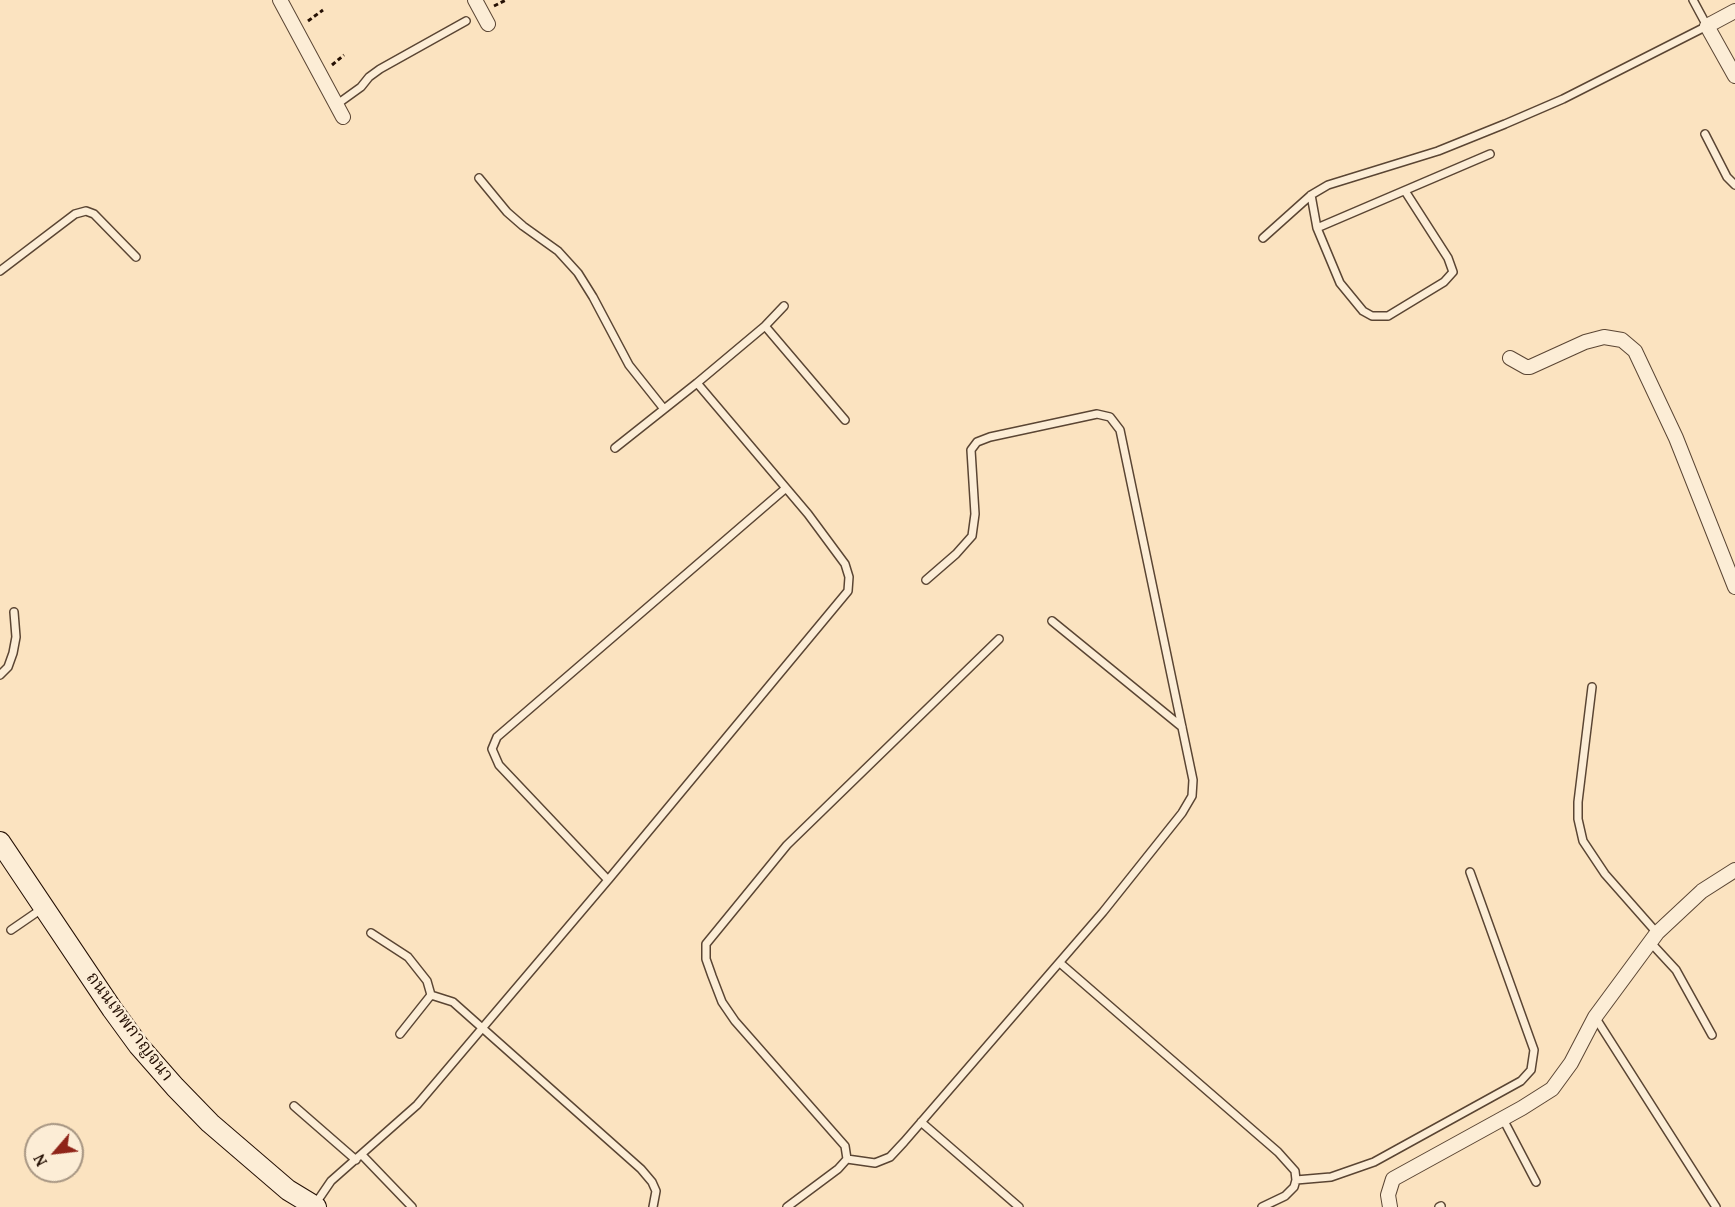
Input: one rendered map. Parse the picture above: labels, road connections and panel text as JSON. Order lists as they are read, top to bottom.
{
  "streets": {
    "street": ["ถนนเทพกาญจนา"]
  },
  "north": "bottom left"
}
